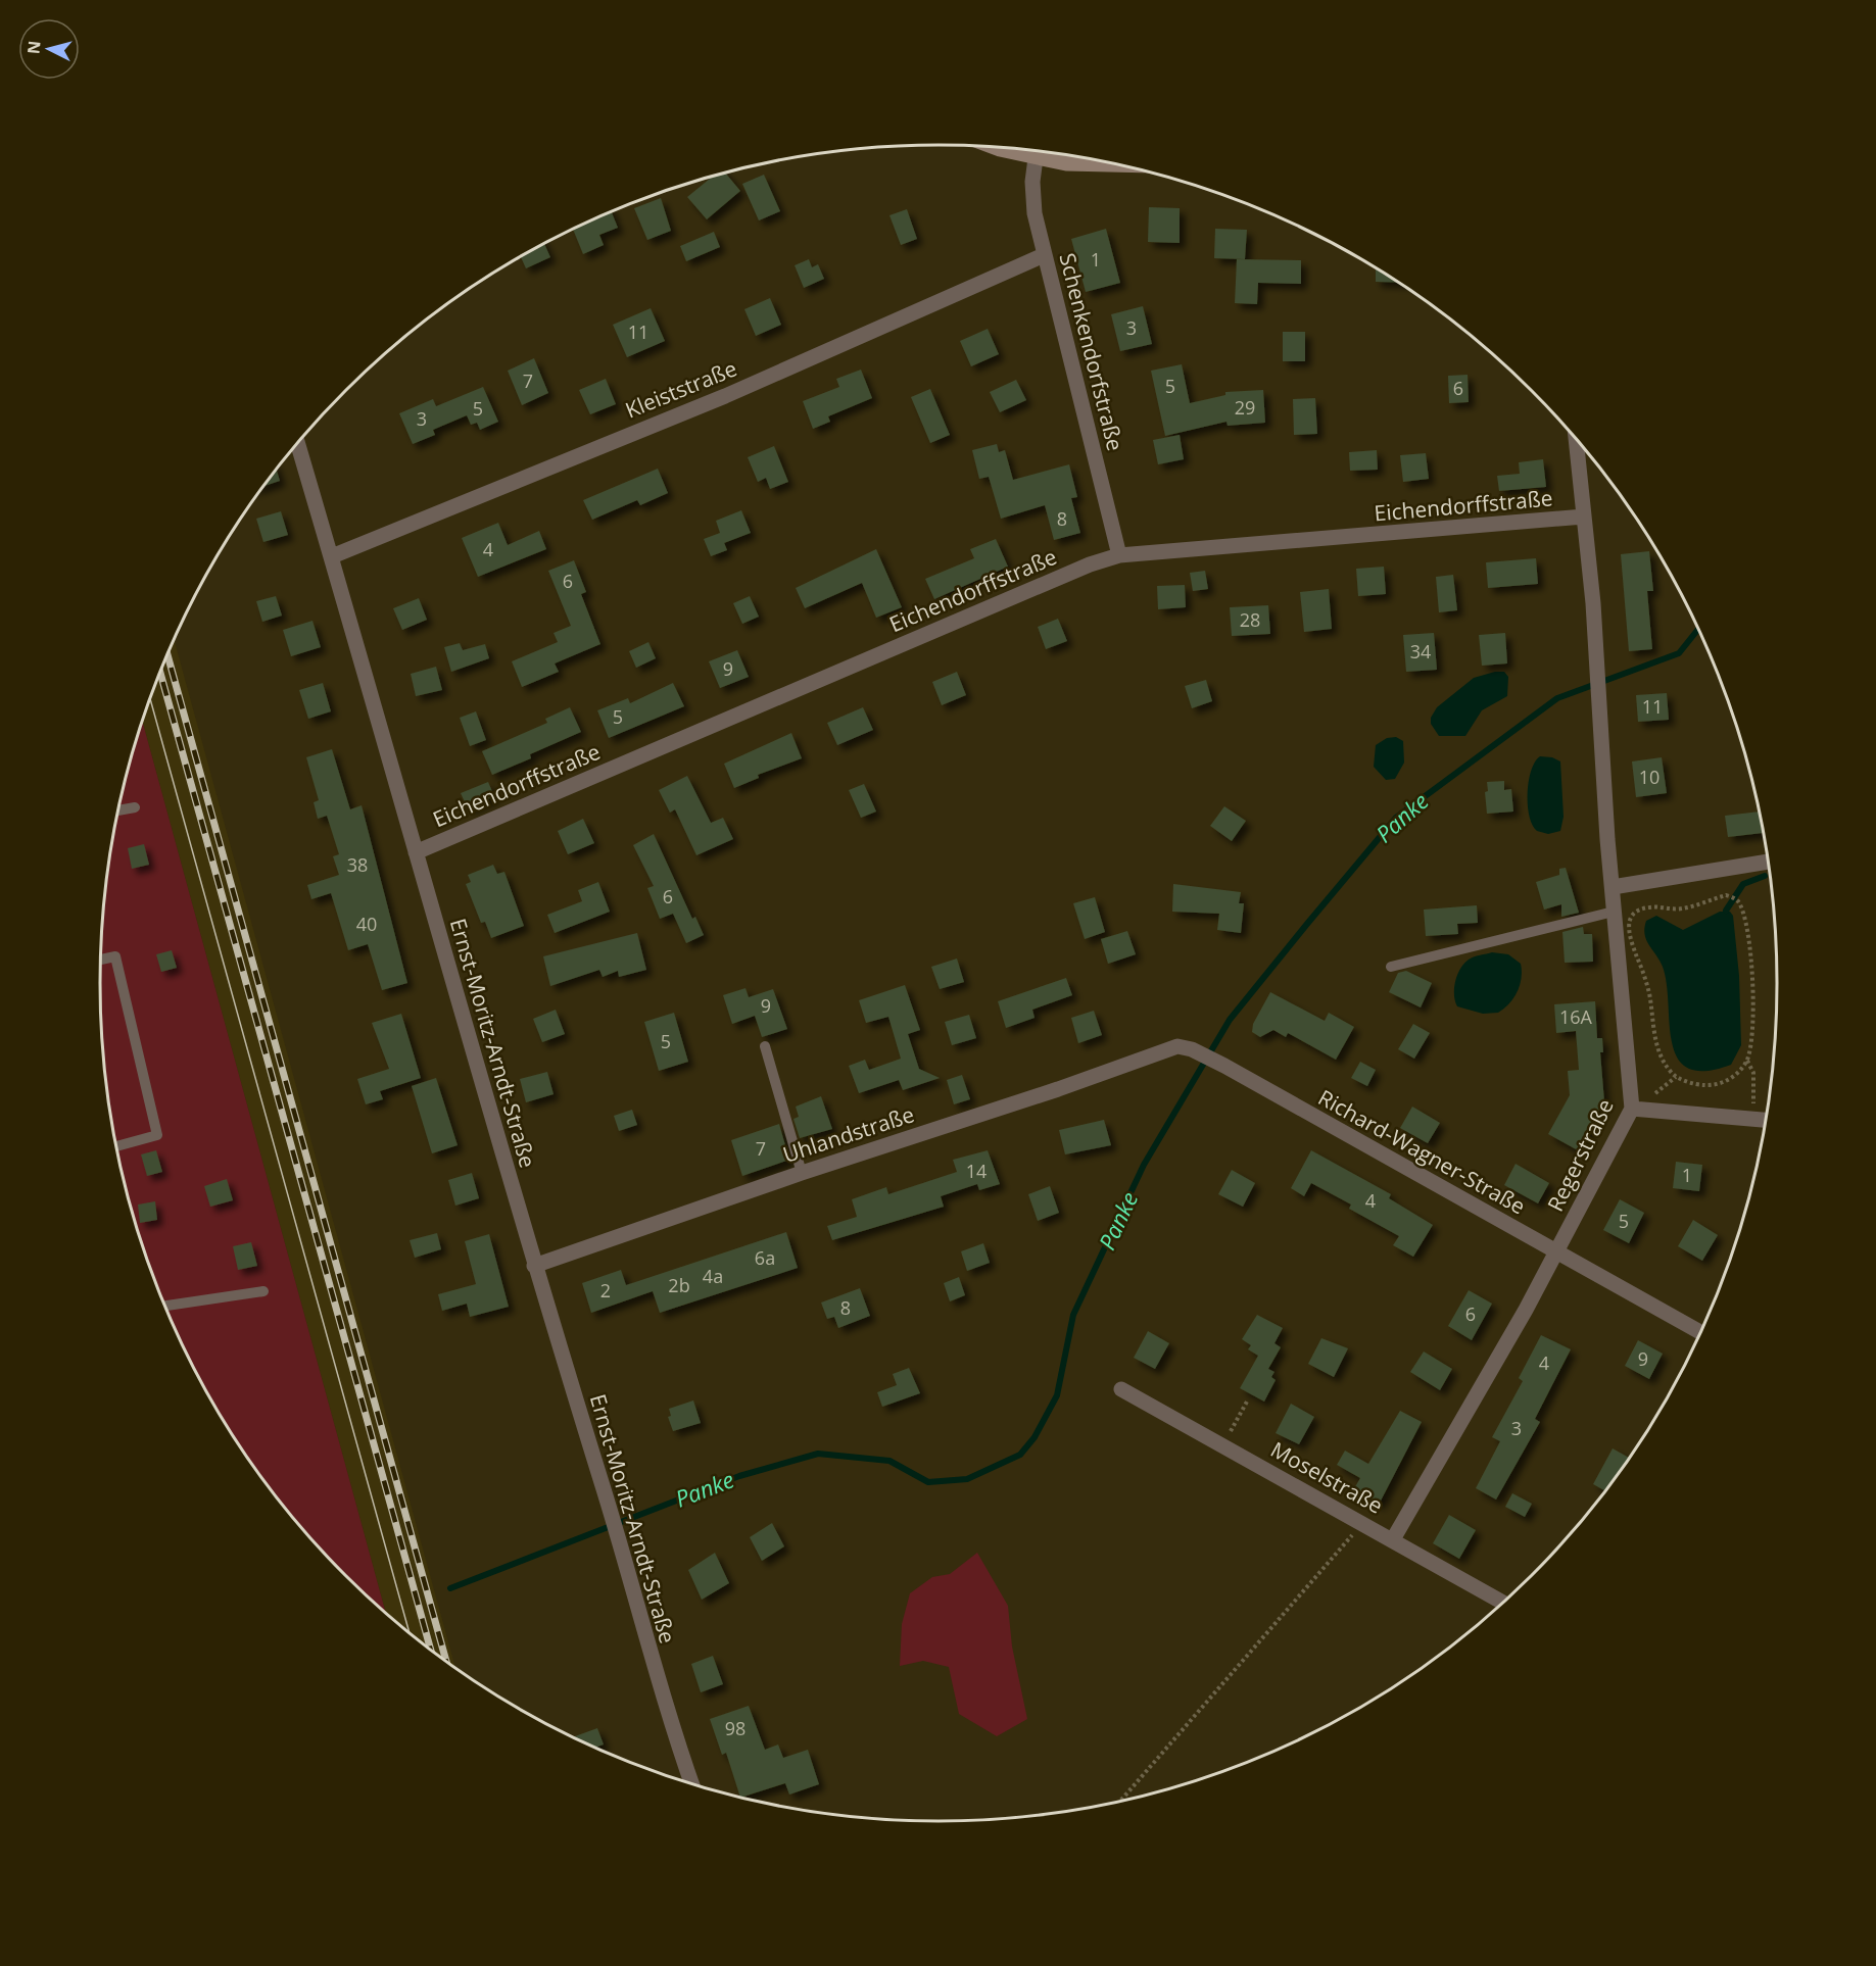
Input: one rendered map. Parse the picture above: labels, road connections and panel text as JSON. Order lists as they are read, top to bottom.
{
  "streets": {
    "street": [
      "Schenkendorfstraße",
      "Kleiststraße",
      "Eichendorffstraße",
      "Ernst-Moritz-Arndt-Straße",
      "Uhlandstraße",
      "Richard-Wagner-Straße",
      "Regerstraße",
      "Moselstraße"
    ]
  },
  "crossings": [
    ["Schenkendorfstraße", "Kleiststraße"],
    ["Schenkendorfstraße", "Eichendorffstraße"],
    ["Kleiststraße", "Ernst-Moritz-Arndt-Straße"],
    ["Eichendorffstraße", "Ernst-Moritz-Arndt-Straße"],
    ["Eichendorffstraße", "Regerstraße"],
    ["Ernst-Moritz-Arndt-Straße", "Uhlandstraße"],
    ["Uhlandstraße", "Richard-Wagner-Straße"],
    ["Richard-Wagner-Straße", "Regerstraße"],
    ["Regerstraße", "Moselstraße"]
  ],
  "water": ["Panke"],
  "house_numbers": [
    "1",
    "3",
    "11",
    "7",
    "5",
    "6",
    "29",
    "5",
    "3",
    "8",
    "4",
    "6",
    "28",
    "34",
    "9",
    "11",
    "5",
    "10",
    "38",
    "6",
    "40",
    "9",
    "16A",
    "5",
    "7",
    "14",
    "1",
    "4",
    "5",
    "6a",
    "4a",
    "2b",
    "2",
    "8",
    "6",
    "9",
    "4",
    "3",
    "98"
  ],
  "north": "left"
}
